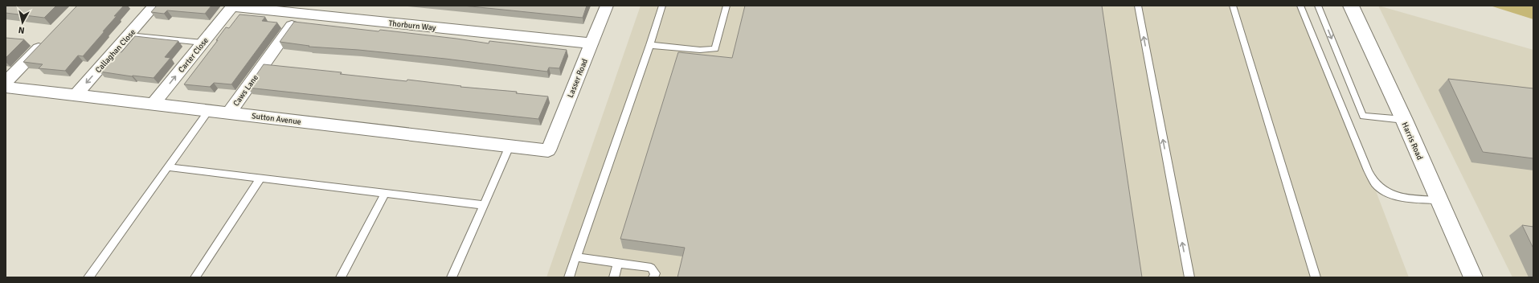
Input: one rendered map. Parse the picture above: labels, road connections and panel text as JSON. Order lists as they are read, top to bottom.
{
  "streets": {
    "street": [
      "Thorburn Way",
      "Callaghan Close",
      "Carter Close",
      "Lasser Road",
      "Caws Lane",
      "Sutton Avenue",
      "Harris Road"
    ]
  },
  "crossings": [
    ["Thorburn Way", "Carter Close"],
    ["Thorburn Way", "Lasser Road"],
    ["Thorburn Way", "Caws Lane"],
    ["Callaghan Close", "Sutton Avenue"],
    ["Carter Close", "Sutton Avenue"],
    ["Lasser Road", "Sutton Avenue"],
    ["Caws Lane", "Sutton Avenue"]
  ],
  "one_way": ["Carter Close"],
  "north": "bottom"
}
